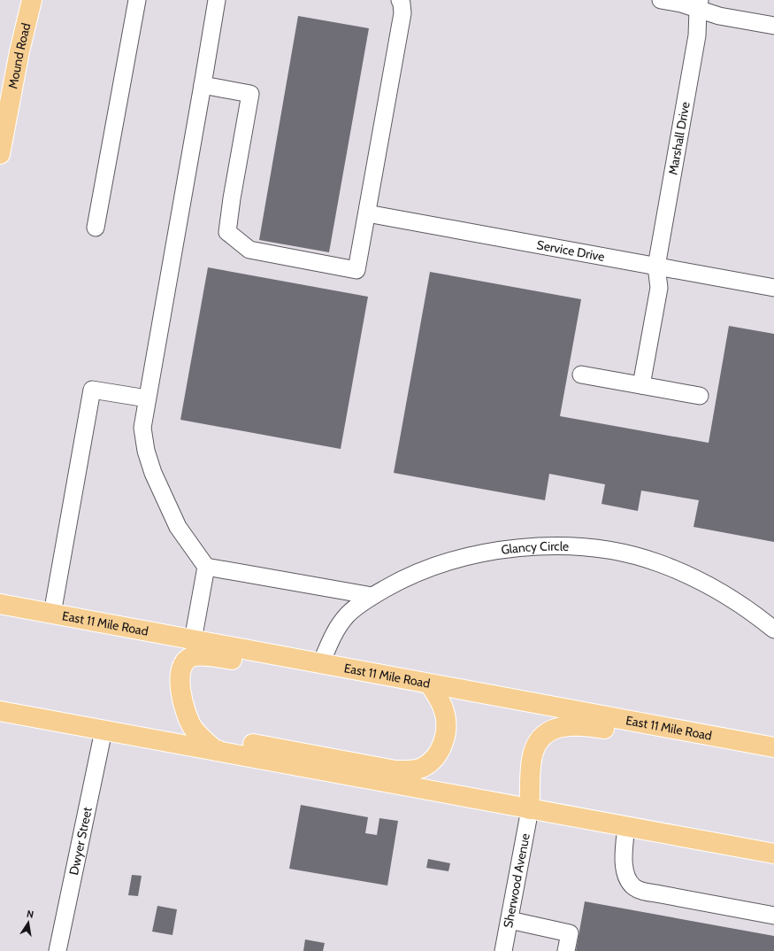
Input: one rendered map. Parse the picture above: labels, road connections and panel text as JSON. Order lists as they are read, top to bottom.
{
  "streets": {
    "main road": ["Mound Road", "East 11 Mile Road"],
    "street": [
      "Marshall Drive",
      "Service Drive",
      "Glancy Circle",
      "Dwyer Street",
      "Sherwood Avenue"
    ]
  },
  "crossings": [
    ["Marshall Drive", "Service Drive"],
    ["Glancy Circle", "East 11 Mile Road"]
  ],
  "north": "top"
}
